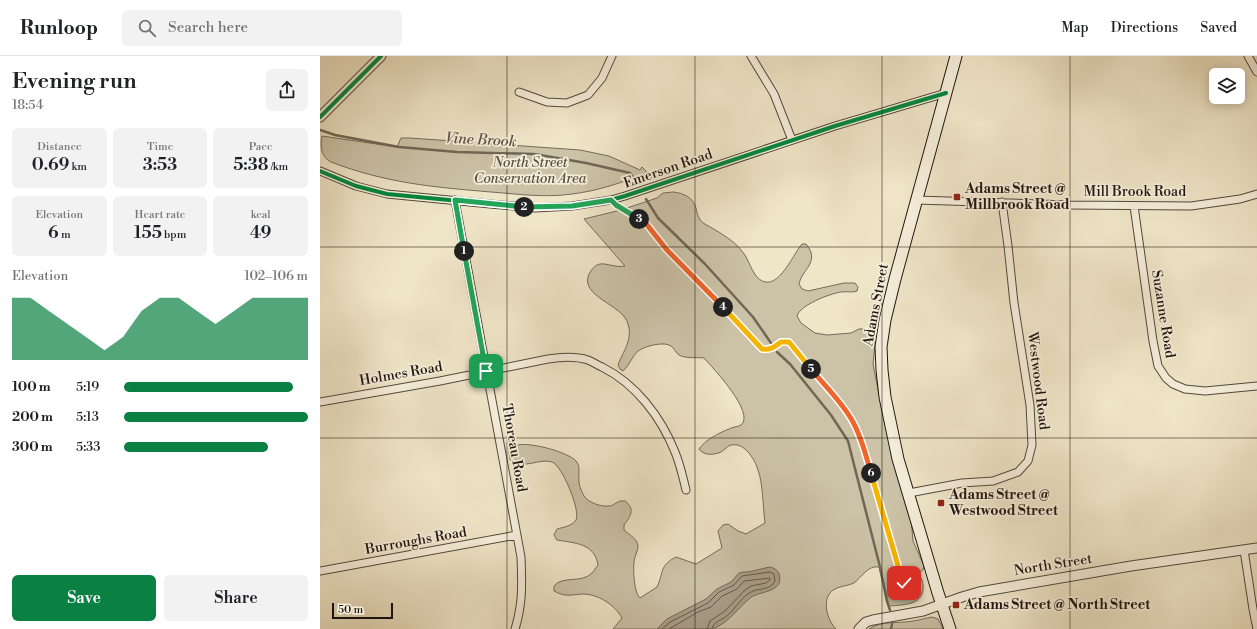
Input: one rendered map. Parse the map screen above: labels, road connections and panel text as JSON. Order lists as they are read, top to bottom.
{
  "streets": {
    "main road": ["Adams Street"],
    "street": [
      "Emerson Road",
      "Mill Brook Road",
      "Suzanne Road",
      "Holmes Road",
      "Westwood Road",
      "Thoreau Road",
      "Burroughs Road",
      "North Street"
    ]
  },
  "crossings": [
    ["Emerson Road", "Adams Street"],
    ["Emerson Road", "Thoreau Road"],
    ["Mill Brook Road", "Adams Street"],
    ["Mill Brook Road", "Suzanne Road"],
    ["Mill Brook Road", "Westwood Road"],
    ["Adams Street", "Westwood Road"],
    ["Adams Street", "North Street"],
    ["Holmes Road", "Thoreau Road"],
    ["Thoreau Road", "Burroughs Road"]
  ],
  "water": ["Vine Brook"],
  "parks": ["North Street Conservation Area"],
  "places": {
    "transit": ["Adams Street @ Millbrook Road", "Adams Street @ Westwood Street", "Adams Street @ North Street"]
  },
  "scale_bar": "50 m",
  "page": {
    "header": "Runloop",
    "search": "Search here",
    "nav": ["Map", "Directions", "Saved"],
    "heading": ["Evening run", "18:54"],
    "stats": [
      ["Distance", "0.69 km"],
      ["Time", "3:53"],
      ["Pace", "5:38 /km"],
      ["Elevation", "6 m"],
      ["Heart rate", "155 bpm"],
      ["kcal", "49"]
    ],
    "pins": [
      "2",
      "3",
      "1",
      "4",
      "5",
      "6"
    ],
    "chart": ["Elevation", "102–106 m"],
    "list": [
      {
        "name": "100 m",
        "note": "5:19"
      },
      {
        "name": "200 m",
        "note": "5:13"
      },
      {
        "name": "300 m",
        "note": "5:33"
      }
    ],
    "buttons": ["Save", "Share"],
    "scale": "50 m"
  }
}
